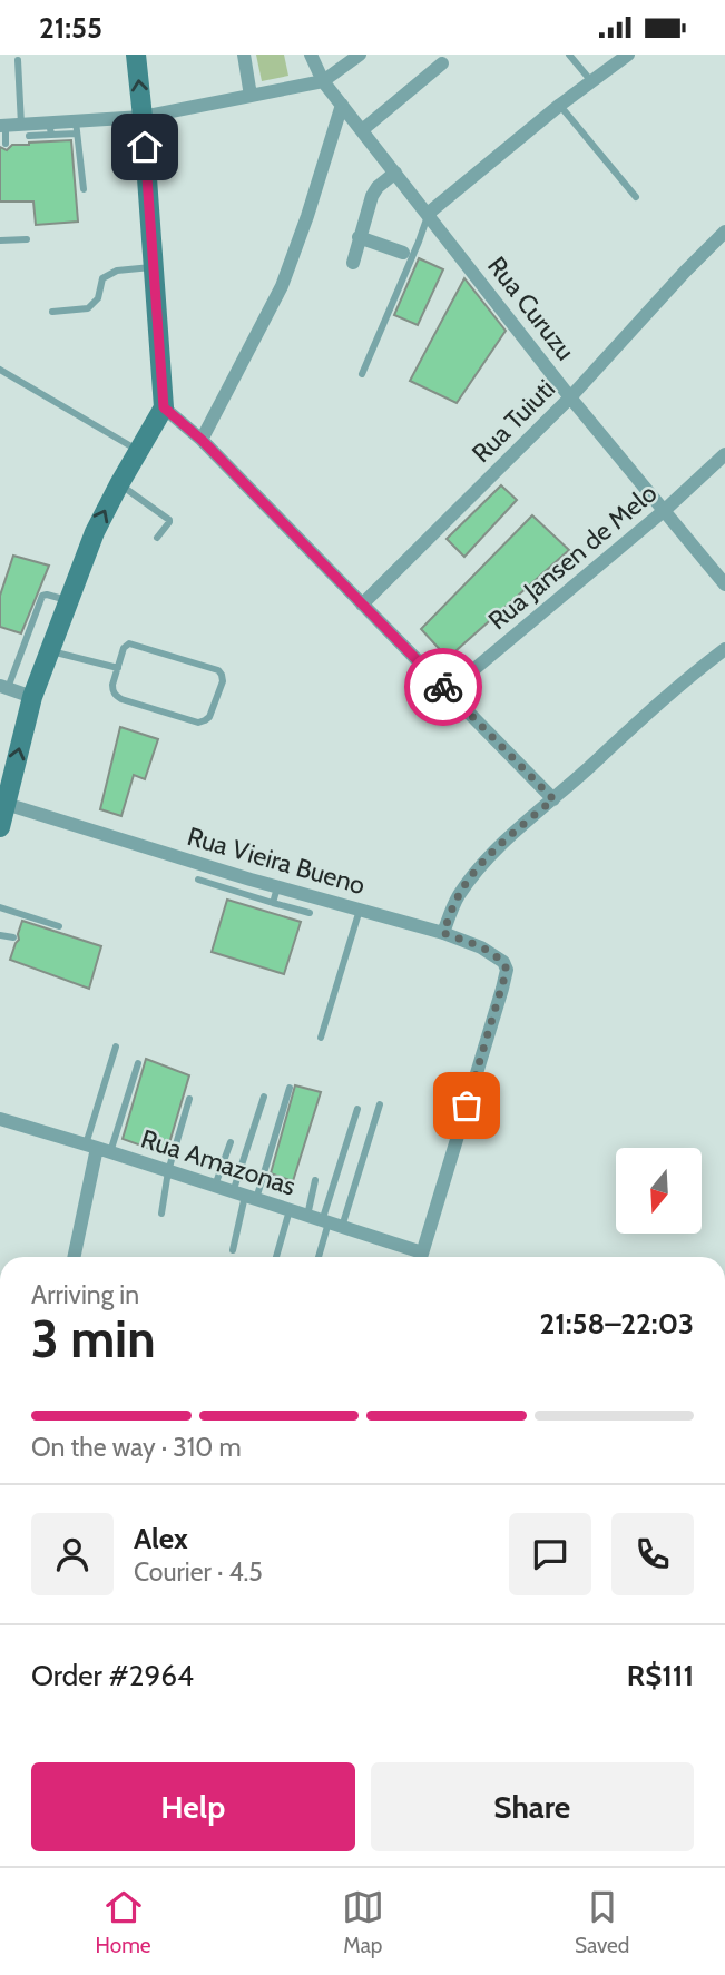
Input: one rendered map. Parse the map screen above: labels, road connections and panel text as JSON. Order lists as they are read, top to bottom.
{
  "streets": {
    "street": [
      "Rua Curuzu",
      "Rua Tuiuti",
      "Rua Jansen de Melo",
      "Rua Vieira Bueno",
      "Rua Amazonas"
    ]
  },
  "crossings": [
    ["Rua Curuzu", "Rua Tuiuti"],
    ["Rua Curuzu", "Rua Jansen de Melo"]
  ],
  "north": "bottom",
  "page": {
    "status": "21:55",
    "heading": ["3 min", "Arriving in", "21:58–22:03"],
    "panel": [
      "Alex",
      "Courier · 4.5",
      "Order #2964",
      "R$111"
    ],
    "bar": "On the way · 310 m",
    "buttons": ["Help", "Share"],
    "tabs": ["Home", "Map", "Saved"]
  }
}
